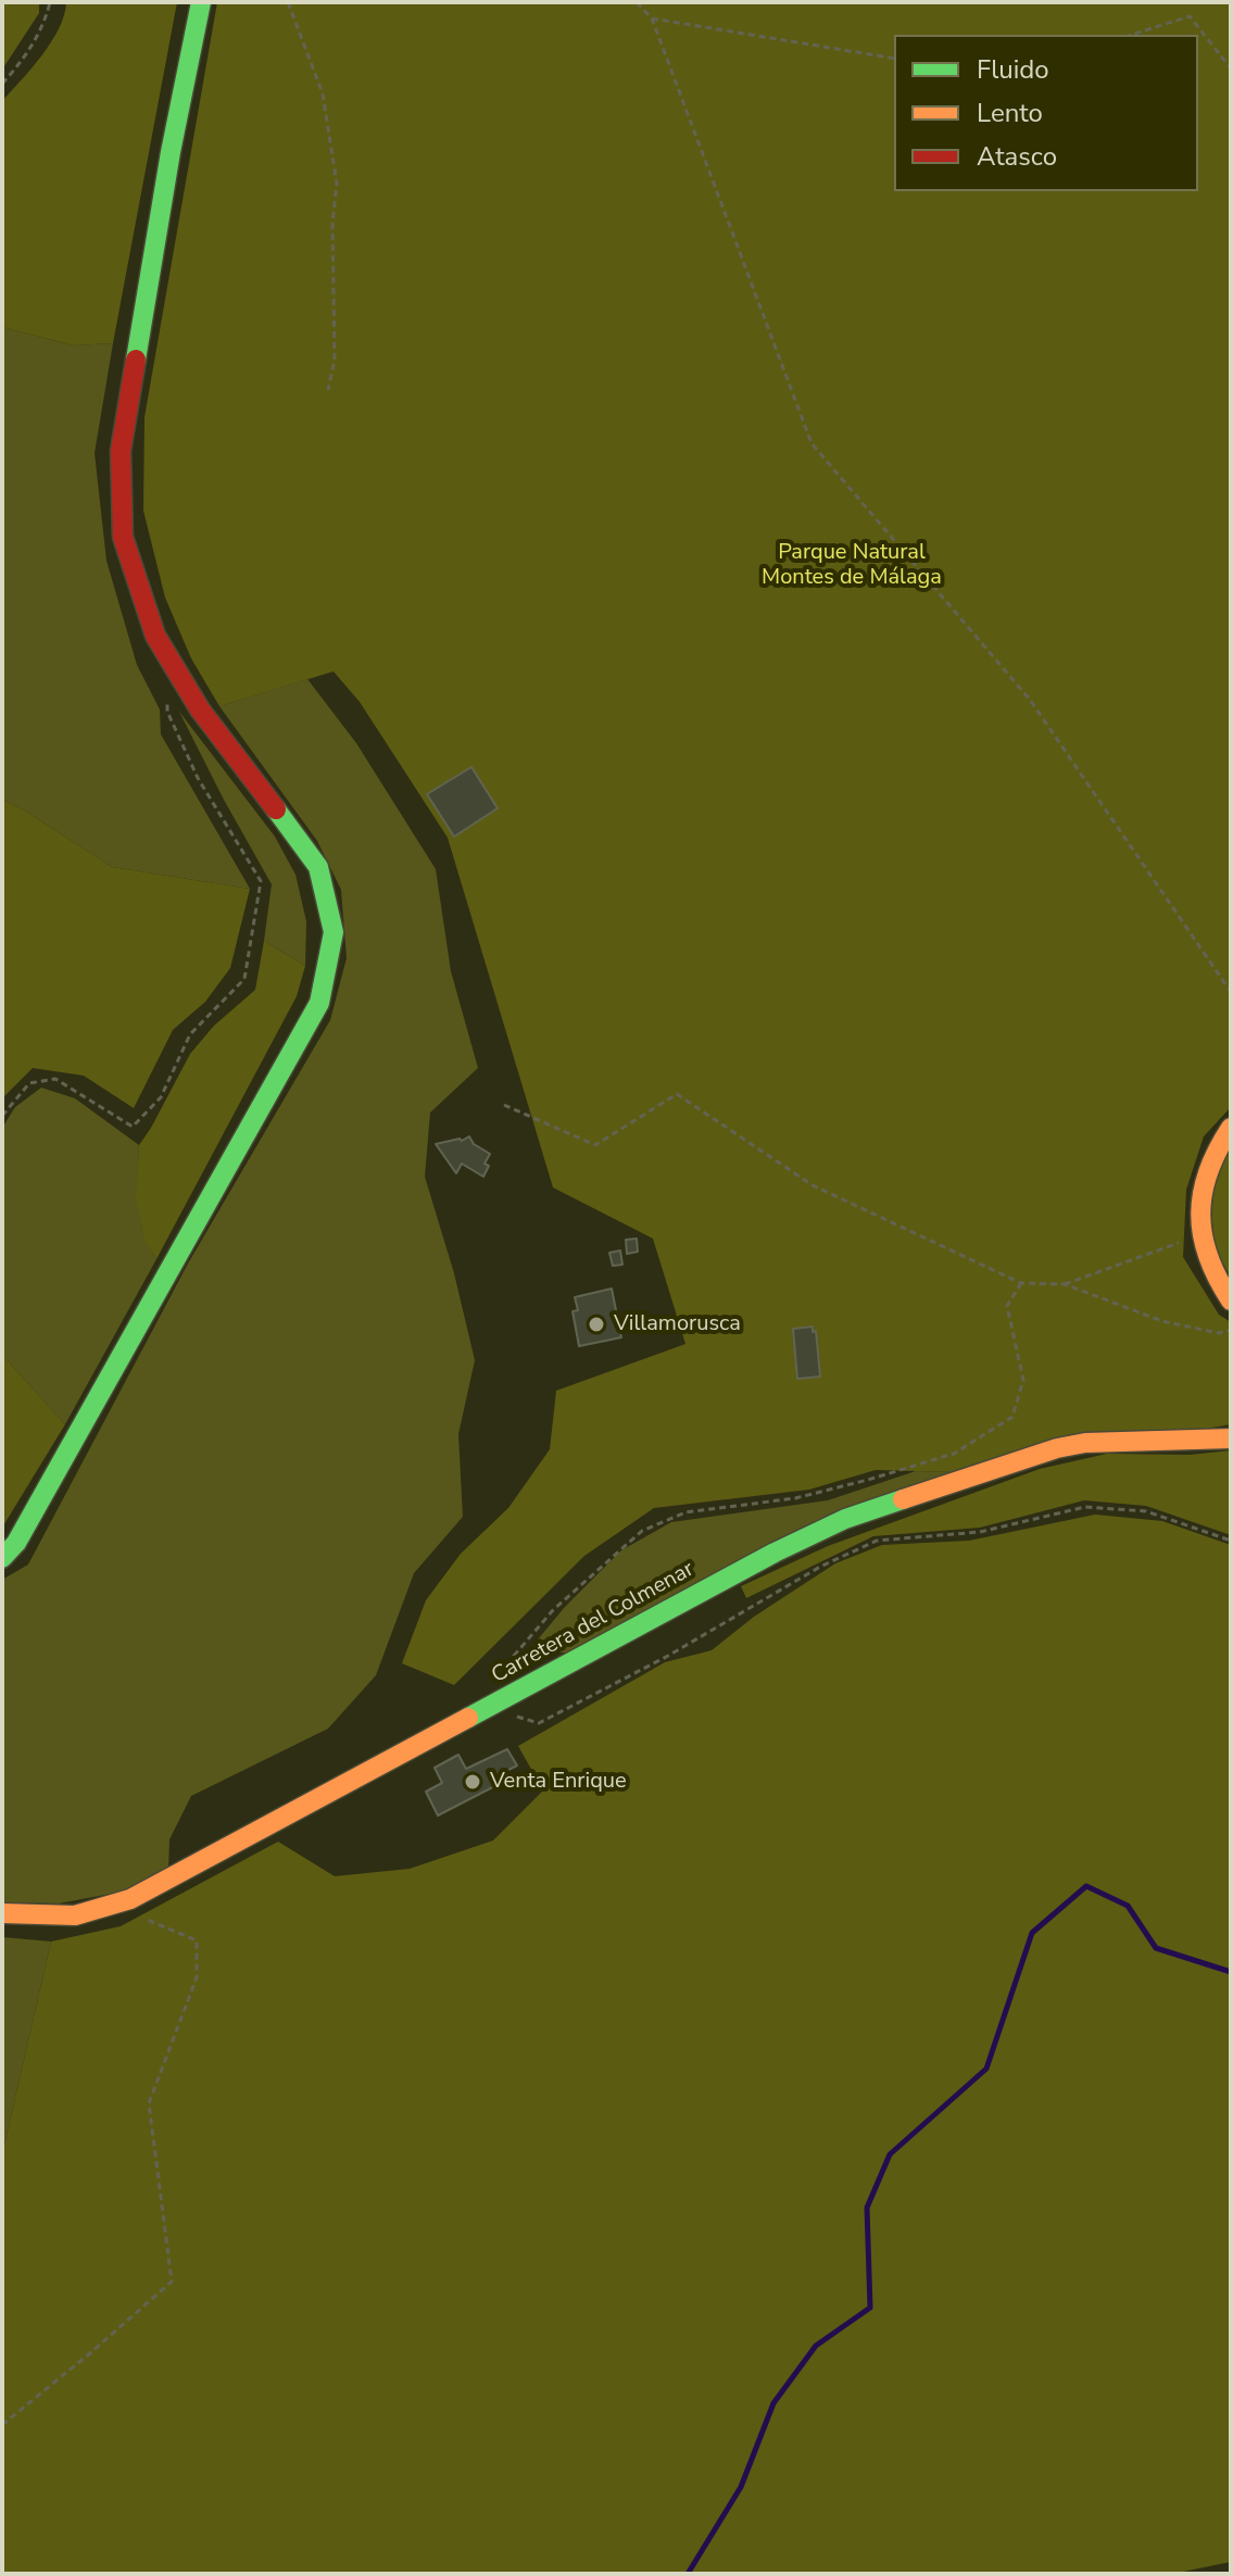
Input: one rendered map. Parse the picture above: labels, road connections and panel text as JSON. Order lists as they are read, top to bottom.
{
  "streets": {
    "main road": ["Carretera del Colmenar"]
  },
  "parks": ["Parque Natural Montes de Málaga"],
  "places": ["Villamorusca", "Venta Enrique"],
  "legend": ["Fluido", "Lento", "Atasco"]
}
